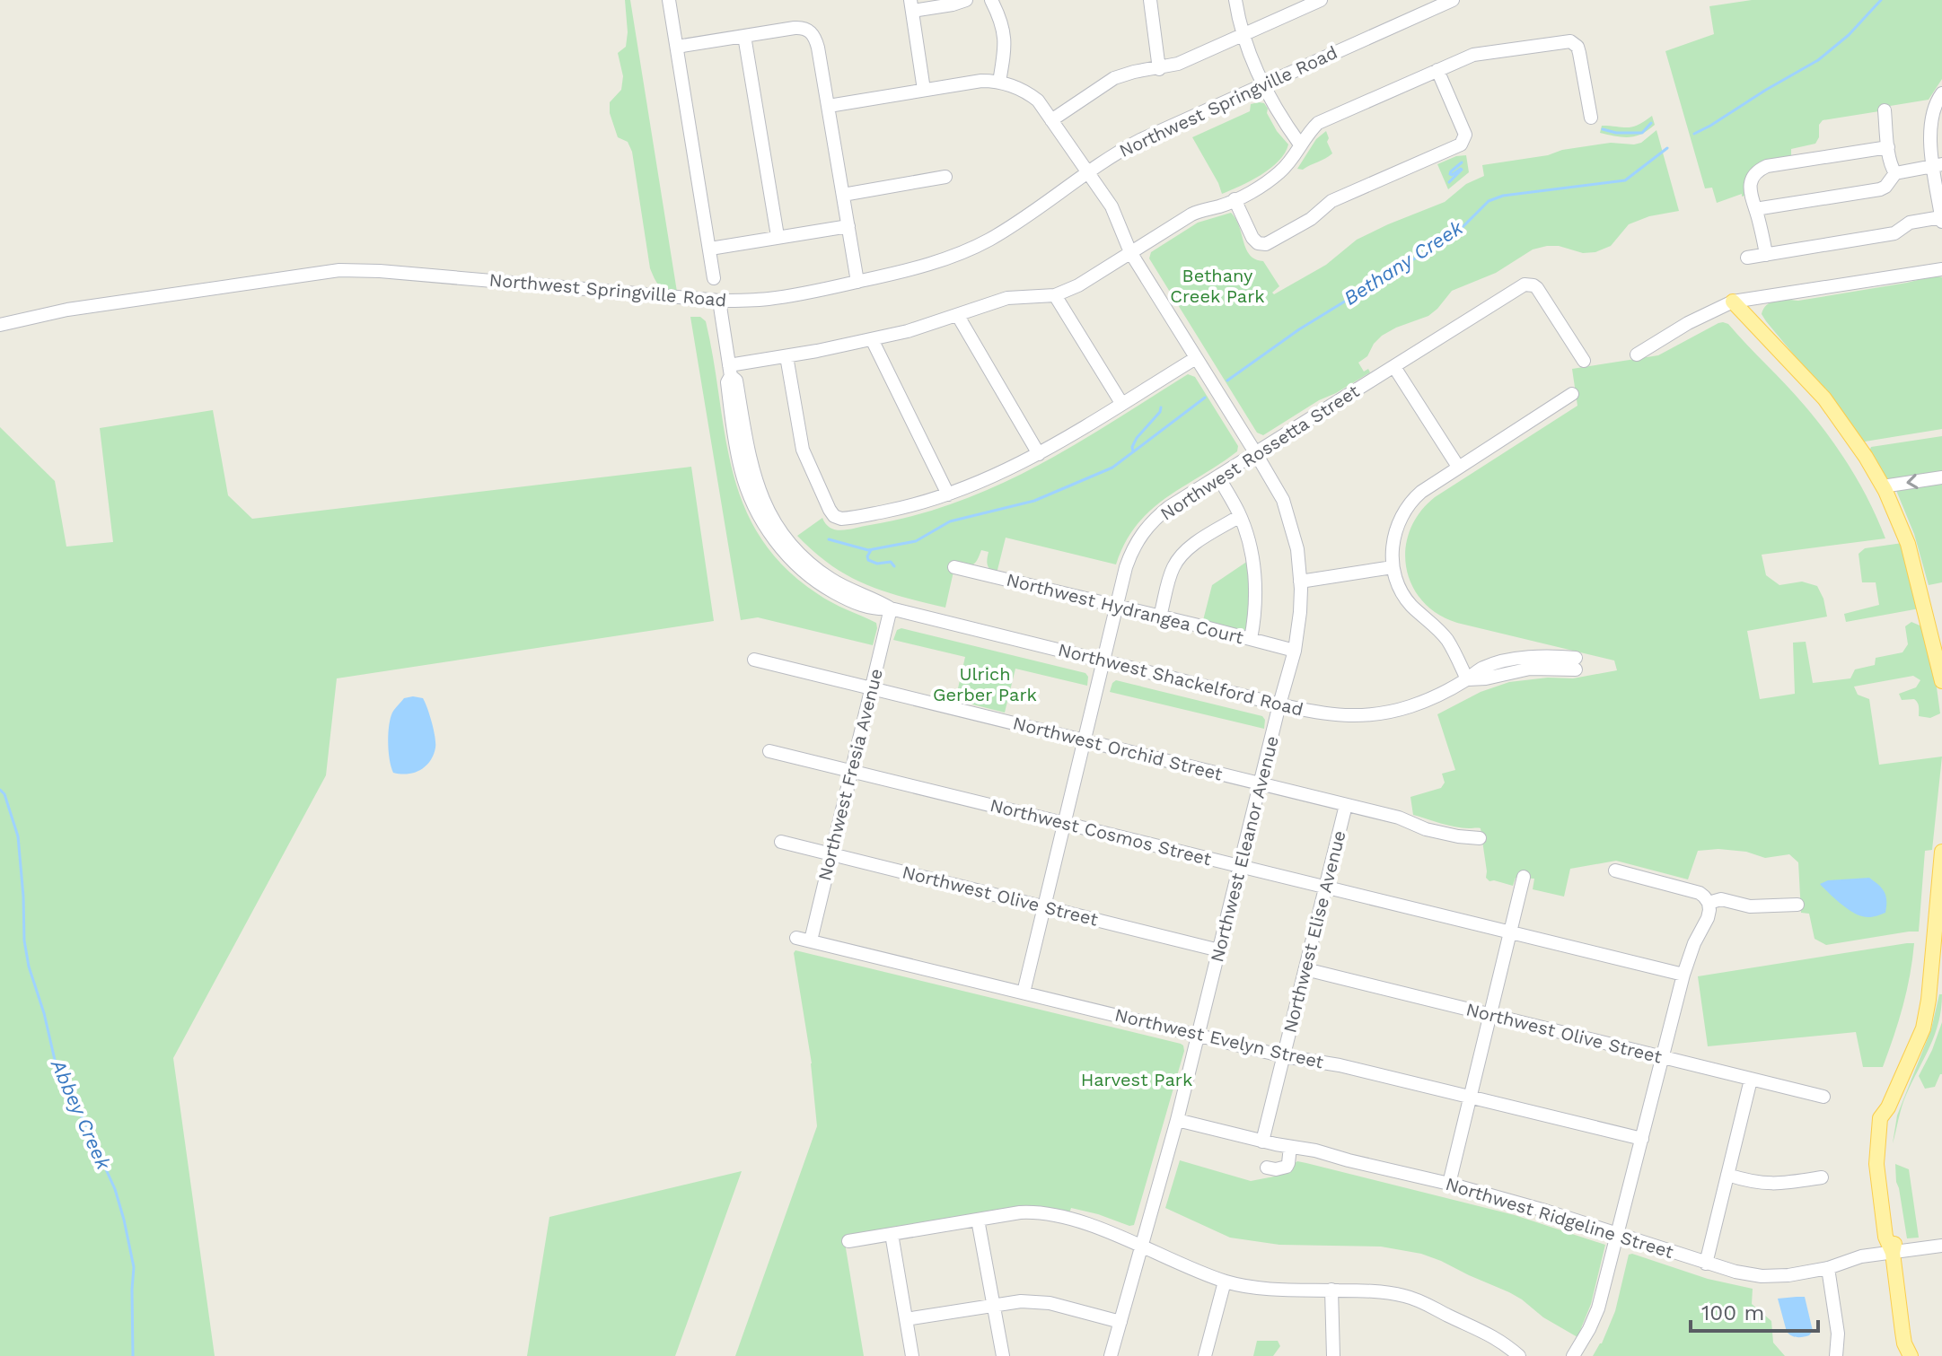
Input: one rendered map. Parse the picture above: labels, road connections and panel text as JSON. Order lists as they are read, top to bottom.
{
  "streets": {
    "street": [
      "Northwest Springville Road",
      "Northwest Rossetta Street",
      "Northwest Hydrangea Court",
      "Northwest Shackelford Road",
      "Northwest Orchid Street",
      "Northwest Fresia Avenue",
      "Northwest Cosmos Street",
      "Northwest Eleanor Avenue",
      "Northwest Olive Street",
      "Northwest Elise Avenue",
      "Northwest Evelyn Street",
      "Northwest Ridgeline Street"
    ]
  },
  "crossings": [
    ["Northwest Springville Road", "Northwest Shackelford Road"],
    ["Northwest Springville Road", "Northwest Eleanor Avenue"],
    ["Northwest Rossetta Street", "Northwest Hydrangea Court"],
    ["Northwest Rossetta Street", "Northwest Shackelford Road"],
    ["Northwest Rossetta Street", "Northwest Orchid Street"],
    ["Northwest Rossetta Street", "Northwest Cosmos Street"],
    ["Northwest Rossetta Street", "Northwest Eleanor Avenue"],
    ["Northwest Rossetta Street", "Northwest Olive Street"],
    ["Northwest Rossetta Street", "Northwest Evelyn Street"],
    ["Northwest Hydrangea Court", "Northwest Eleanor Avenue"],
    ["Northwest Shackelford Road", "Northwest Fresia Avenue"],
    ["Northwest Shackelford Road", "Northwest Eleanor Avenue"],
    ["Northwest Orchid Street", "Northwest Fresia Avenue"],
    ["Northwest Orchid Street", "Northwest Eleanor Avenue"],
    ["Northwest Orchid Street", "Northwest Elise Avenue"],
    ["Northwest Fresia Avenue", "Northwest Cosmos Street"],
    ["Northwest Fresia Avenue", "Northwest Olive Street"],
    ["Northwest Fresia Avenue", "Northwest Evelyn Street"],
    ["Northwest Cosmos Street", "Northwest Eleanor Avenue"],
    ["Northwest Cosmos Street", "Northwest Elise Avenue"],
    ["Northwest Eleanor Avenue", "Northwest Olive Street"],
    ["Northwest Eleanor Avenue", "Northwest Evelyn Street"],
    ["Northwest Eleanor Avenue", "Northwest Ridgeline Street"],
    ["Northwest Olive Street", "Northwest Elise Avenue"],
    ["Northwest Elise Avenue", "Northwest Evelyn Street"],
    ["Northwest Elise Avenue", "Northwest Ridgeline Street"]
  ],
  "water": ["Bethany Creek", "Abbey Creek"],
  "parks": ["Bethany Creek Park", "Ulrich Gerber Park", "Harvest Park"],
  "scale_bar": "100 m"
}
